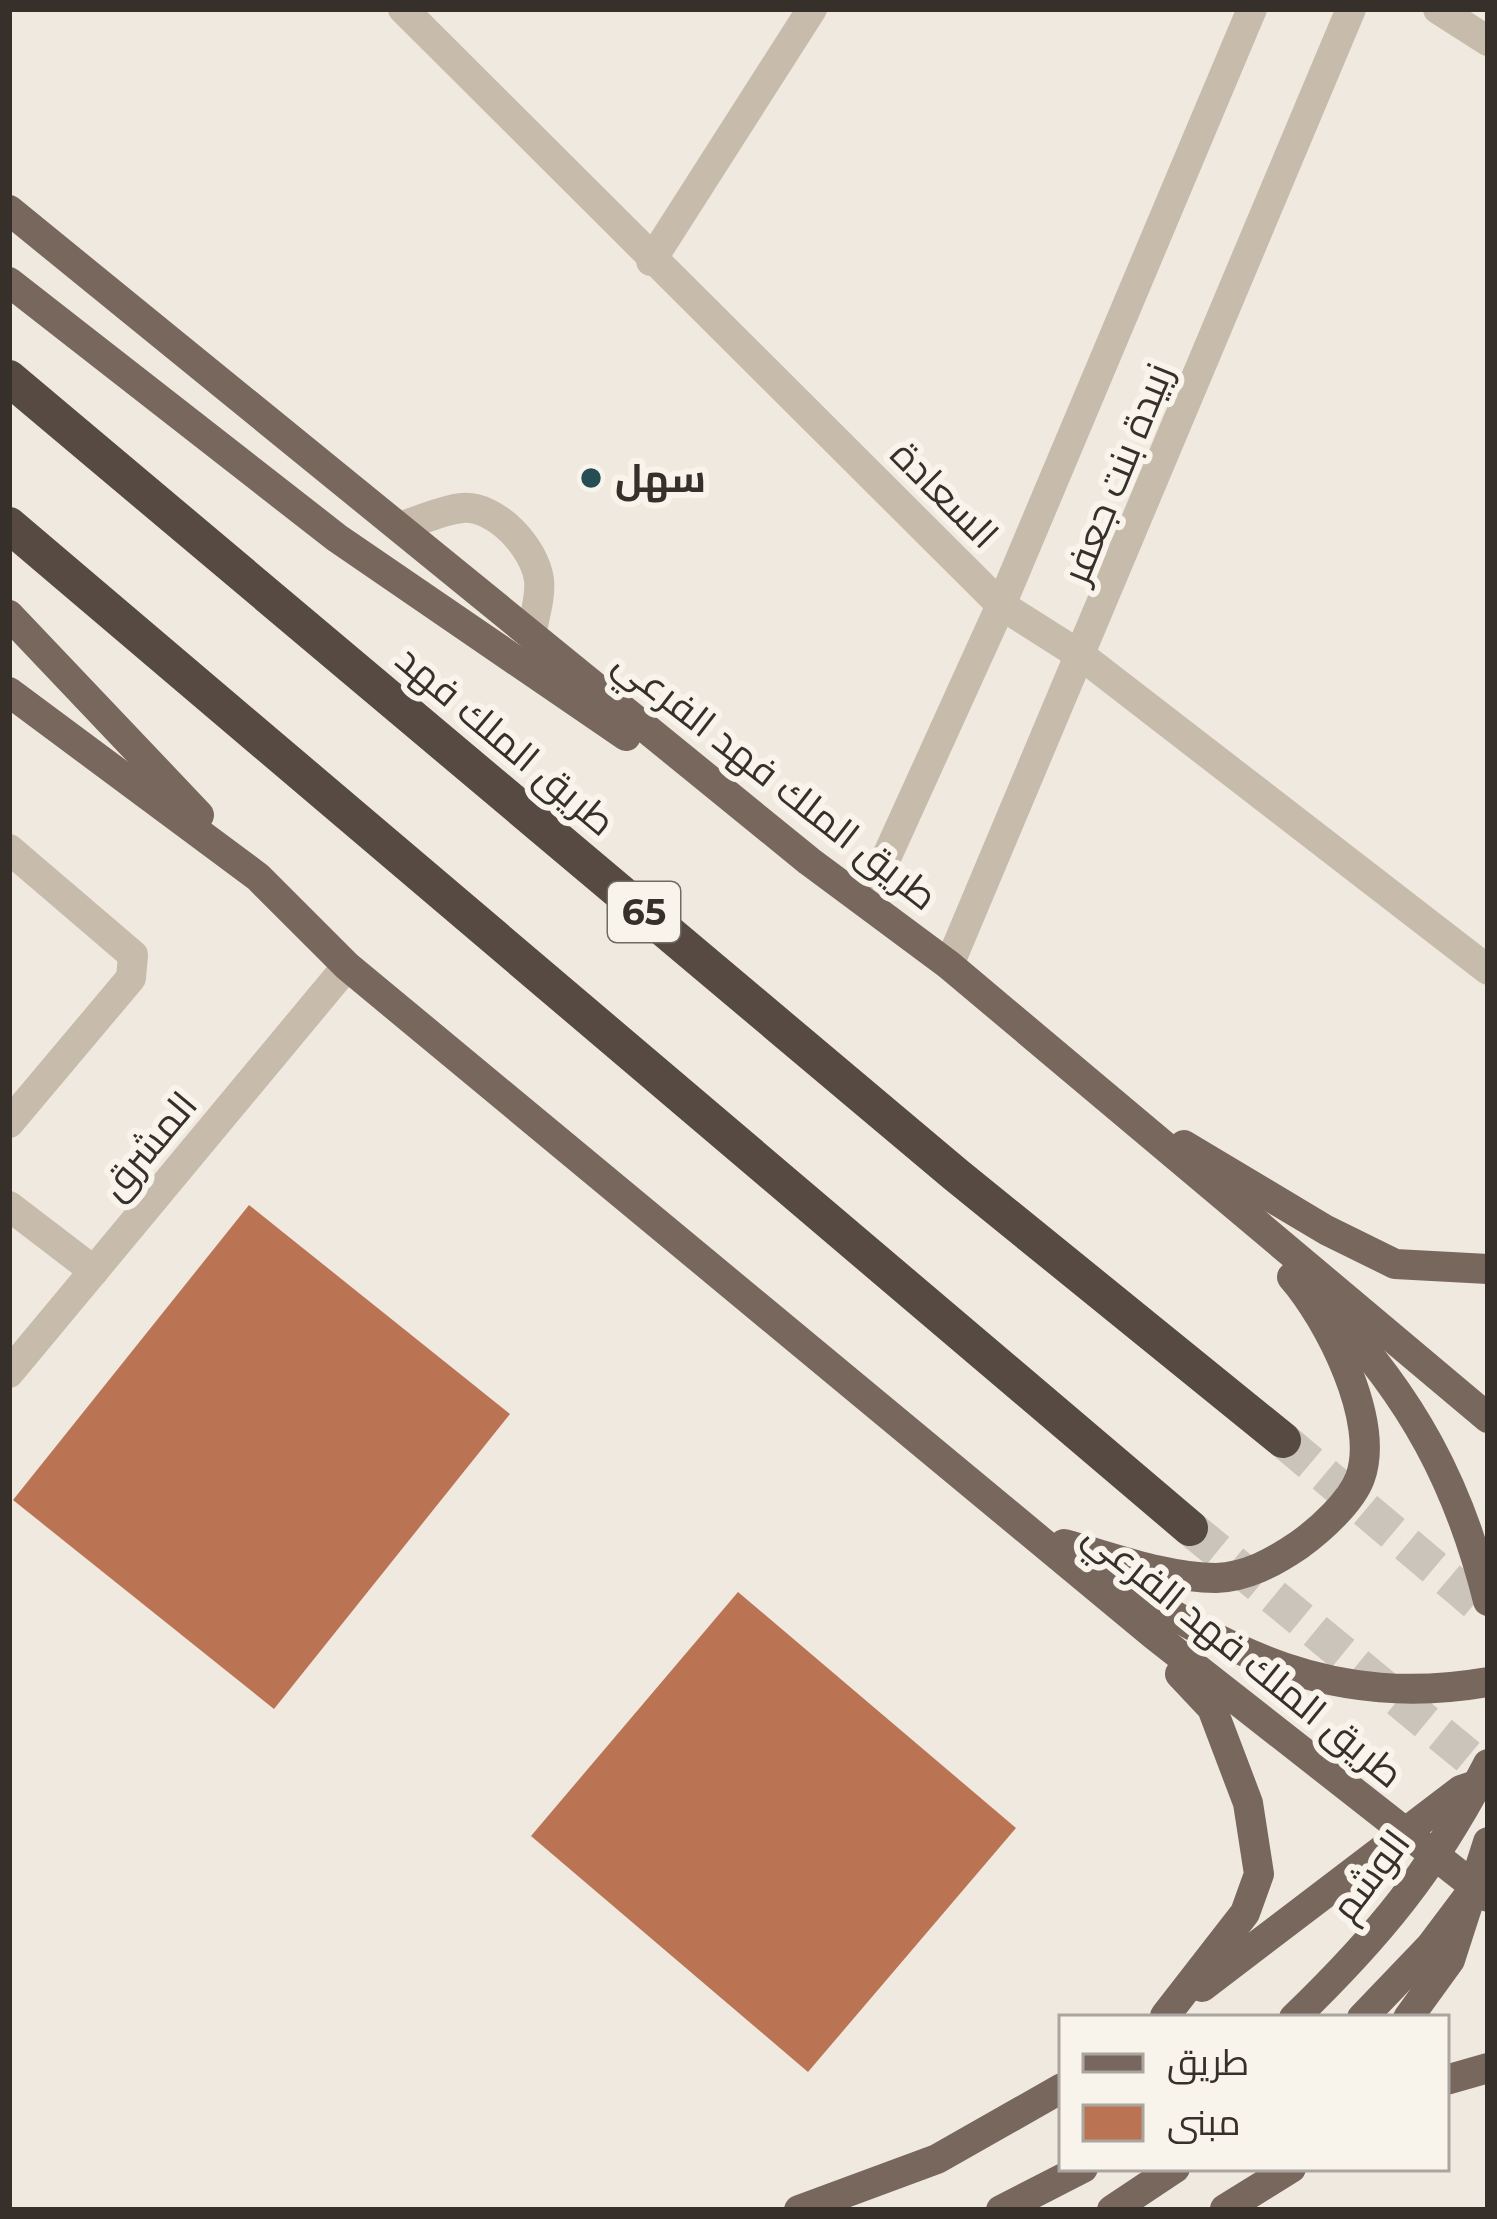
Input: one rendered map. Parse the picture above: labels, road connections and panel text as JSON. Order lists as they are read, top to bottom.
{
  "streets": {
    "highway": ["طريق الملك فهد", "65"],
    "main road": ["طريق الملك فهد الفرعي", "الوشم"],
    "street": ["زبيدة بنت جعفر", "السعادة", "المشرق"]
  },
  "crossings": [
    ["زبيدة بنت جعفر", "السعادة"],
    ["زبيدة بنت جعفر", "طريق الملك فهد الفرعي"],
    ["طريق الملك فهد الفرعي", "المشرق"]
  ],
  "places": ["سهل"],
  "legend": ["طريق", "مبنى"]
}
